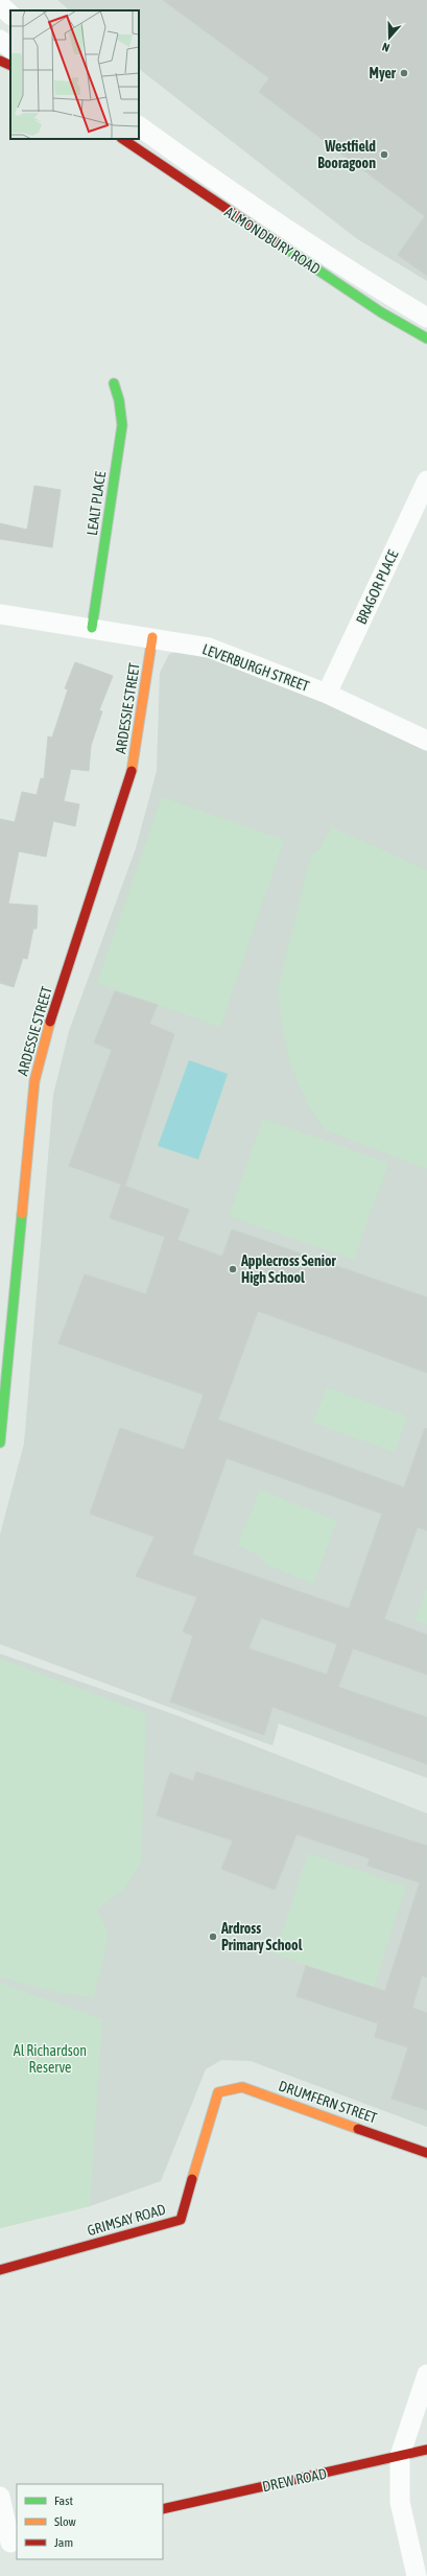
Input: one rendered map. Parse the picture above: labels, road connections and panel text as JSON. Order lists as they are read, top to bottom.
{
  "streets": {
    "main road": [
      "ALMONDBURY ROAD",
      "LEALT PLACE",
      "ARDESSIE STREET",
      "DRUMFERN STREET",
      "GRIMSAY ROAD",
      "DREW ROAD"
    ],
    "street": ["BRAGOR PLACE", "LEVERBURGH STREET"]
  },
  "crossings": [
    ["LEALT PLACE", "LEVERBURGH STREET"],
    ["BRAGOR PLACE", "LEVERBURGH STREET"],
    ["LEVERBURGH STREET", "ARDESSIE STREET"],
    ["DRUMFERN STREET", "GRIMSAY ROAD"]
  ],
  "parks": ["Al Richardson Reserve"],
  "places": [
    "Myer",
    "Westfield Booragoon",
    "Applecross Senior High School",
    "Ardross Primary School"
  ],
  "legend": ["Fast", "Slow", "Jam"],
  "north": "bottom"
}
